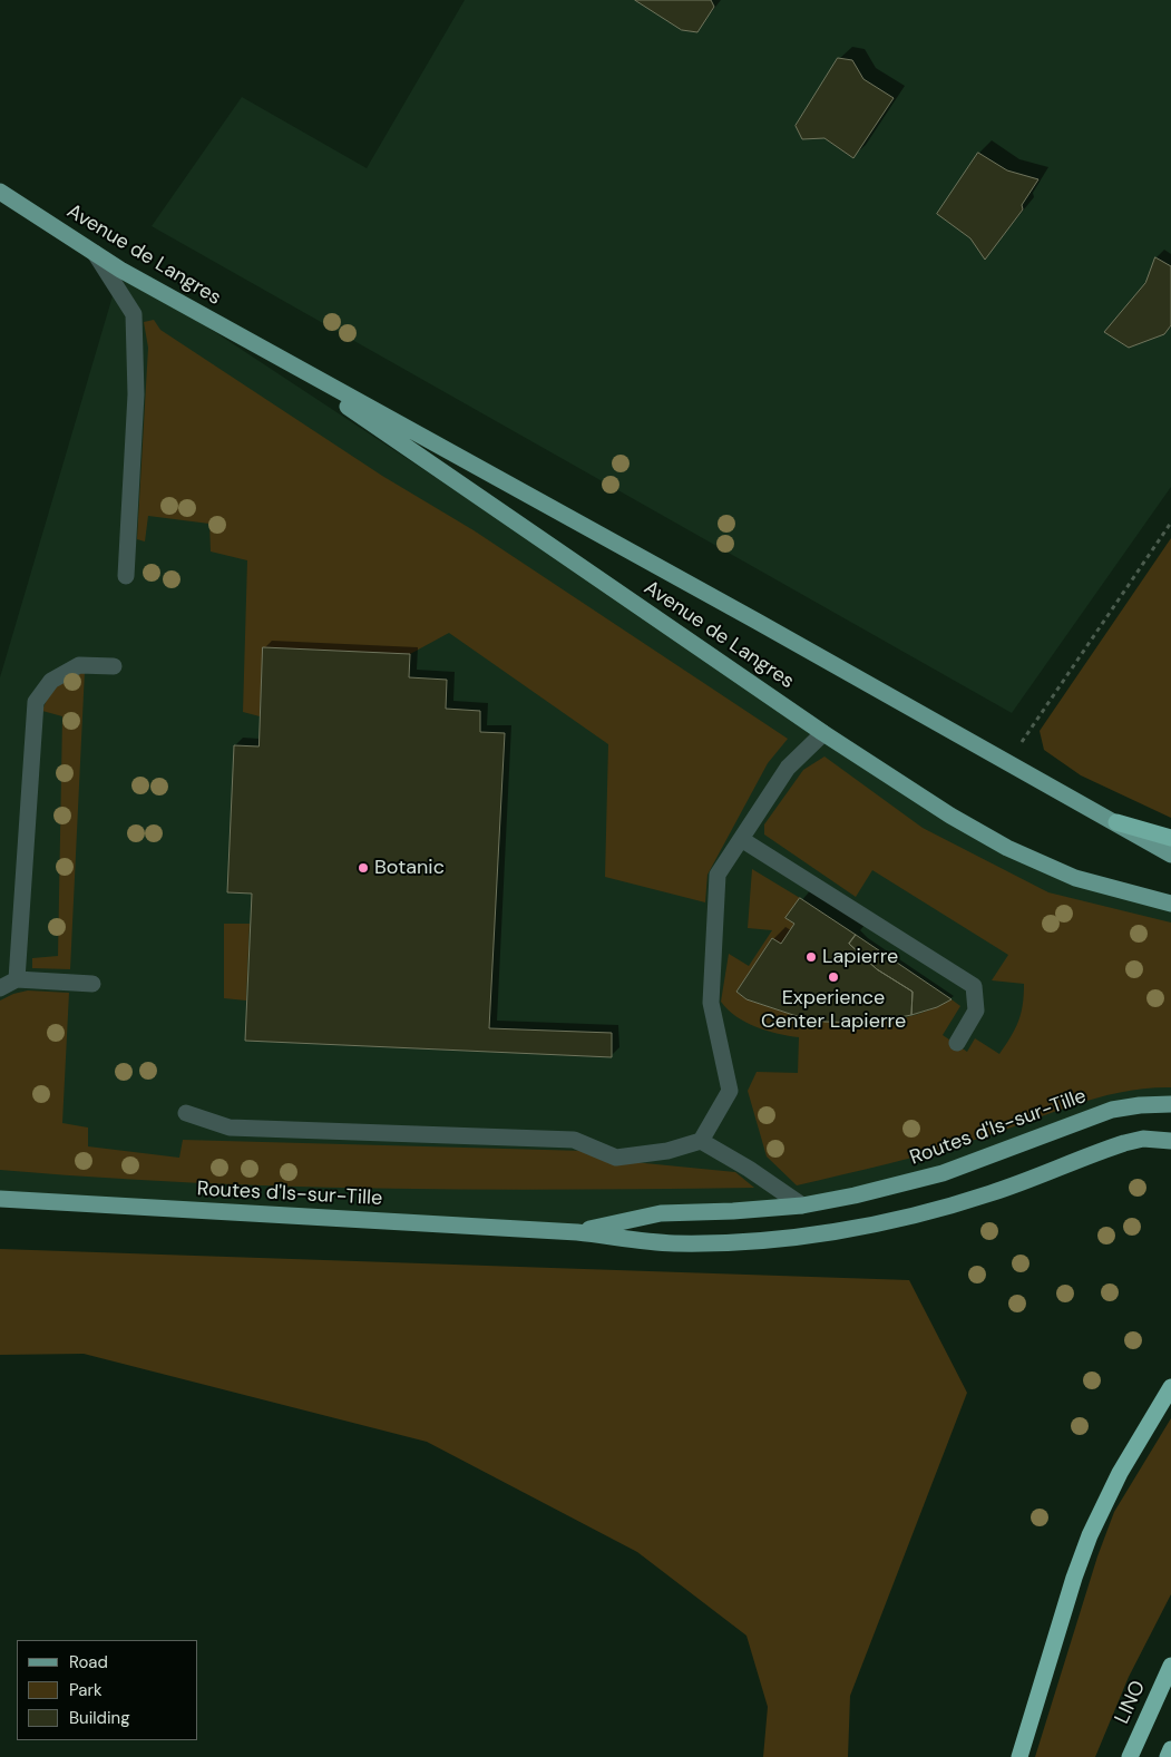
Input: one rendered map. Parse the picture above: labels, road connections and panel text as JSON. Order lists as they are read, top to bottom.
{
  "streets": {
    "highway": ["LINO"],
    "main road": ["Avenue de Langres", "Routes d'Is-sur-Tille"]
  },
  "places": ["Botanic", "Lapierre", "Experience Center Lapierre"],
  "legend": ["Road", "Park", "Building"]
}
